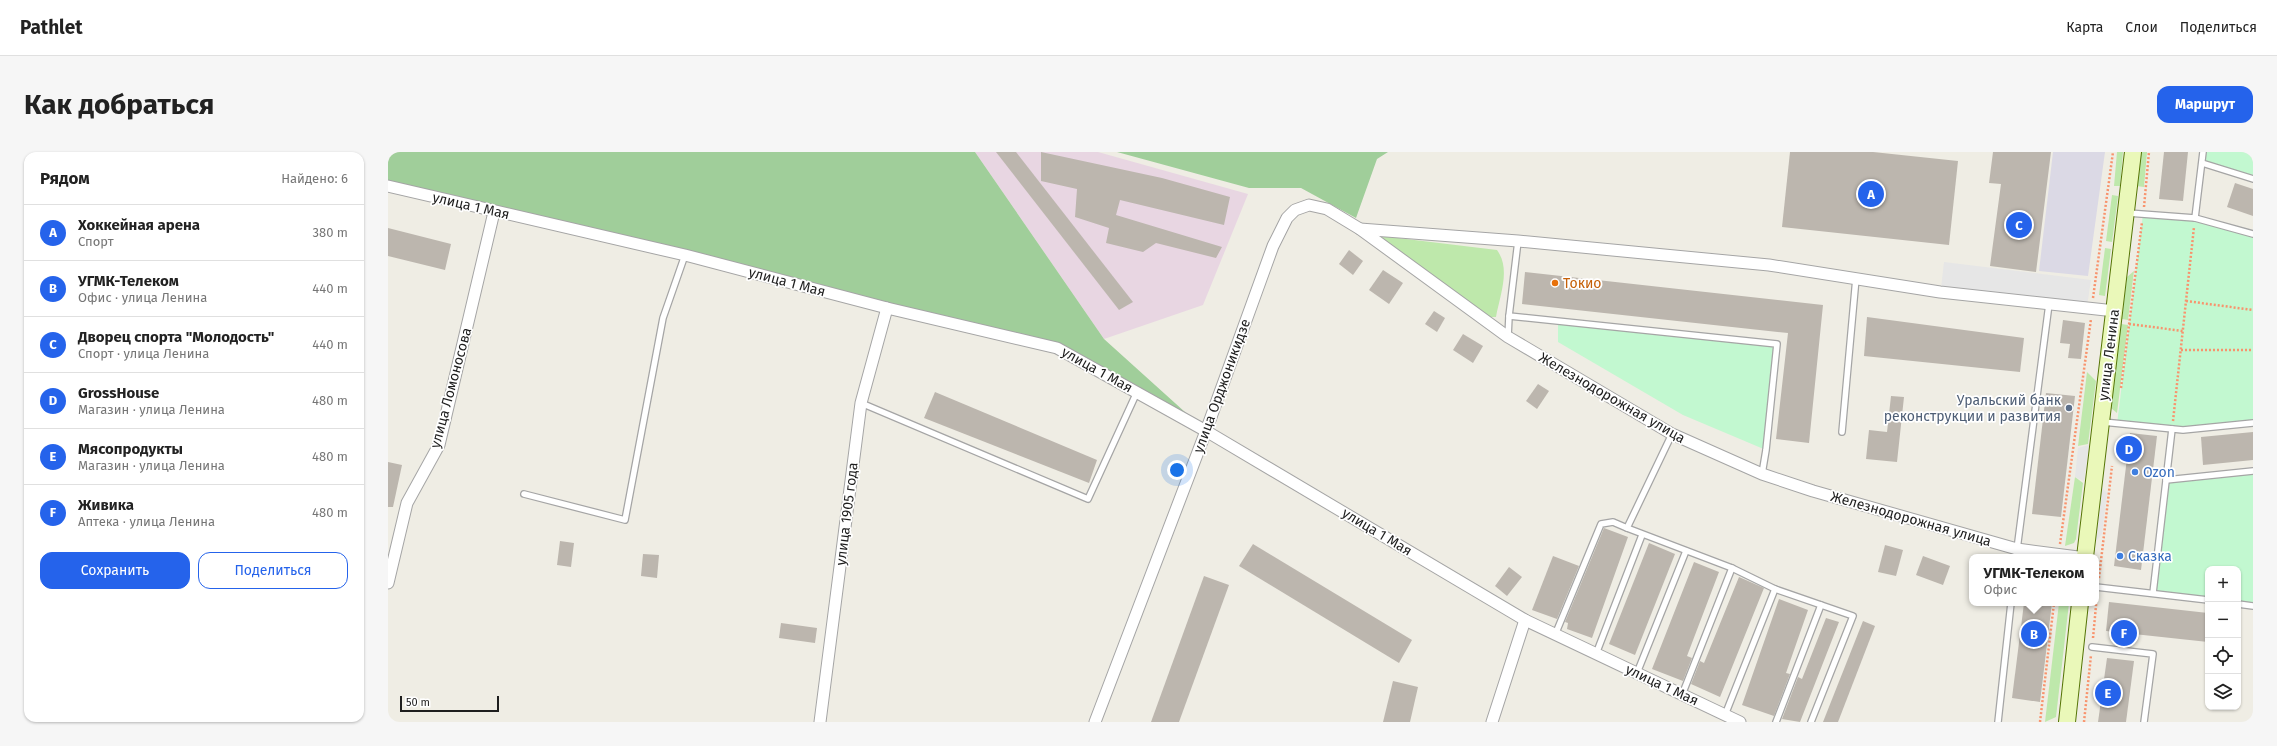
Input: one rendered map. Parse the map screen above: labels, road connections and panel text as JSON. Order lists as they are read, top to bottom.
{
  "streets": {
    "main road": ["улица Ленина"],
    "street": [
      "улица 1 Мая",
      "улица Орджоникидзе",
      "улица Ломоносова",
      "Железнодорожная улица",
      "улица 1905 года"
    ]
  },
  "crossings": [
    ["улица 1 Мая", "улица Орджоникидзе"],
    ["улица 1 Мая", "улица Ломоносова"],
    ["улица 1 Мая", "улица 1905 года"],
    ["улица Орджоникидзе", "Железнодорожная улица"]
  ],
  "places": [
    "Токио",
    "Уральский банк реконструкции и развития",
    "Ozon",
    "Сказка"
  ],
  "scale_bar": "50 m",
  "page": {
    "header": "Pathlet",
    "nav": ["Карта", "Слои", "Поделиться"],
    "buttons": [
      "Маршрут",
      ["Сохранить", "Поделиться"]
    ],
    "title": "Как добраться",
    "heading": ["Рядом", "Найдено: 6"],
    "pins": [
      "A",
      "C",
      "D",
      "F",
      "B",
      "E"
    ],
    "list": [
      {
        "mark": "A",
        "name": "Хоккейная арена",
        "note": "Спорт",
        "value": "380 m"
      },
      {
        "mark": "B",
        "name": "УГМК-Телеком",
        "note": "Офис · улица Ленина",
        "value": "440 m"
      },
      {
        "mark": "C",
        "name": "Дворец спорта \"Молодость\"",
        "note": "Спорт · улица Ленина",
        "value": "440 m"
      },
      {
        "mark": "D",
        "name": "GrossHouse",
        "note": "Магазин · улица Ленина",
        "value": "480 m"
      },
      {
        "mark": "E",
        "name": "Мясопродукты",
        "note": "Магазин · улица Ленина",
        "value": "480 m"
      },
      {
        "mark": "F",
        "name": "Живика",
        "note": "Аптека · улица Ленина",
        "value": "480 m"
      }
    ],
    "popup": ["УГМК-Телеком", "Офис"],
    "map_buttons": ["+", "−"],
    "scale": "50 m"
  }
}
